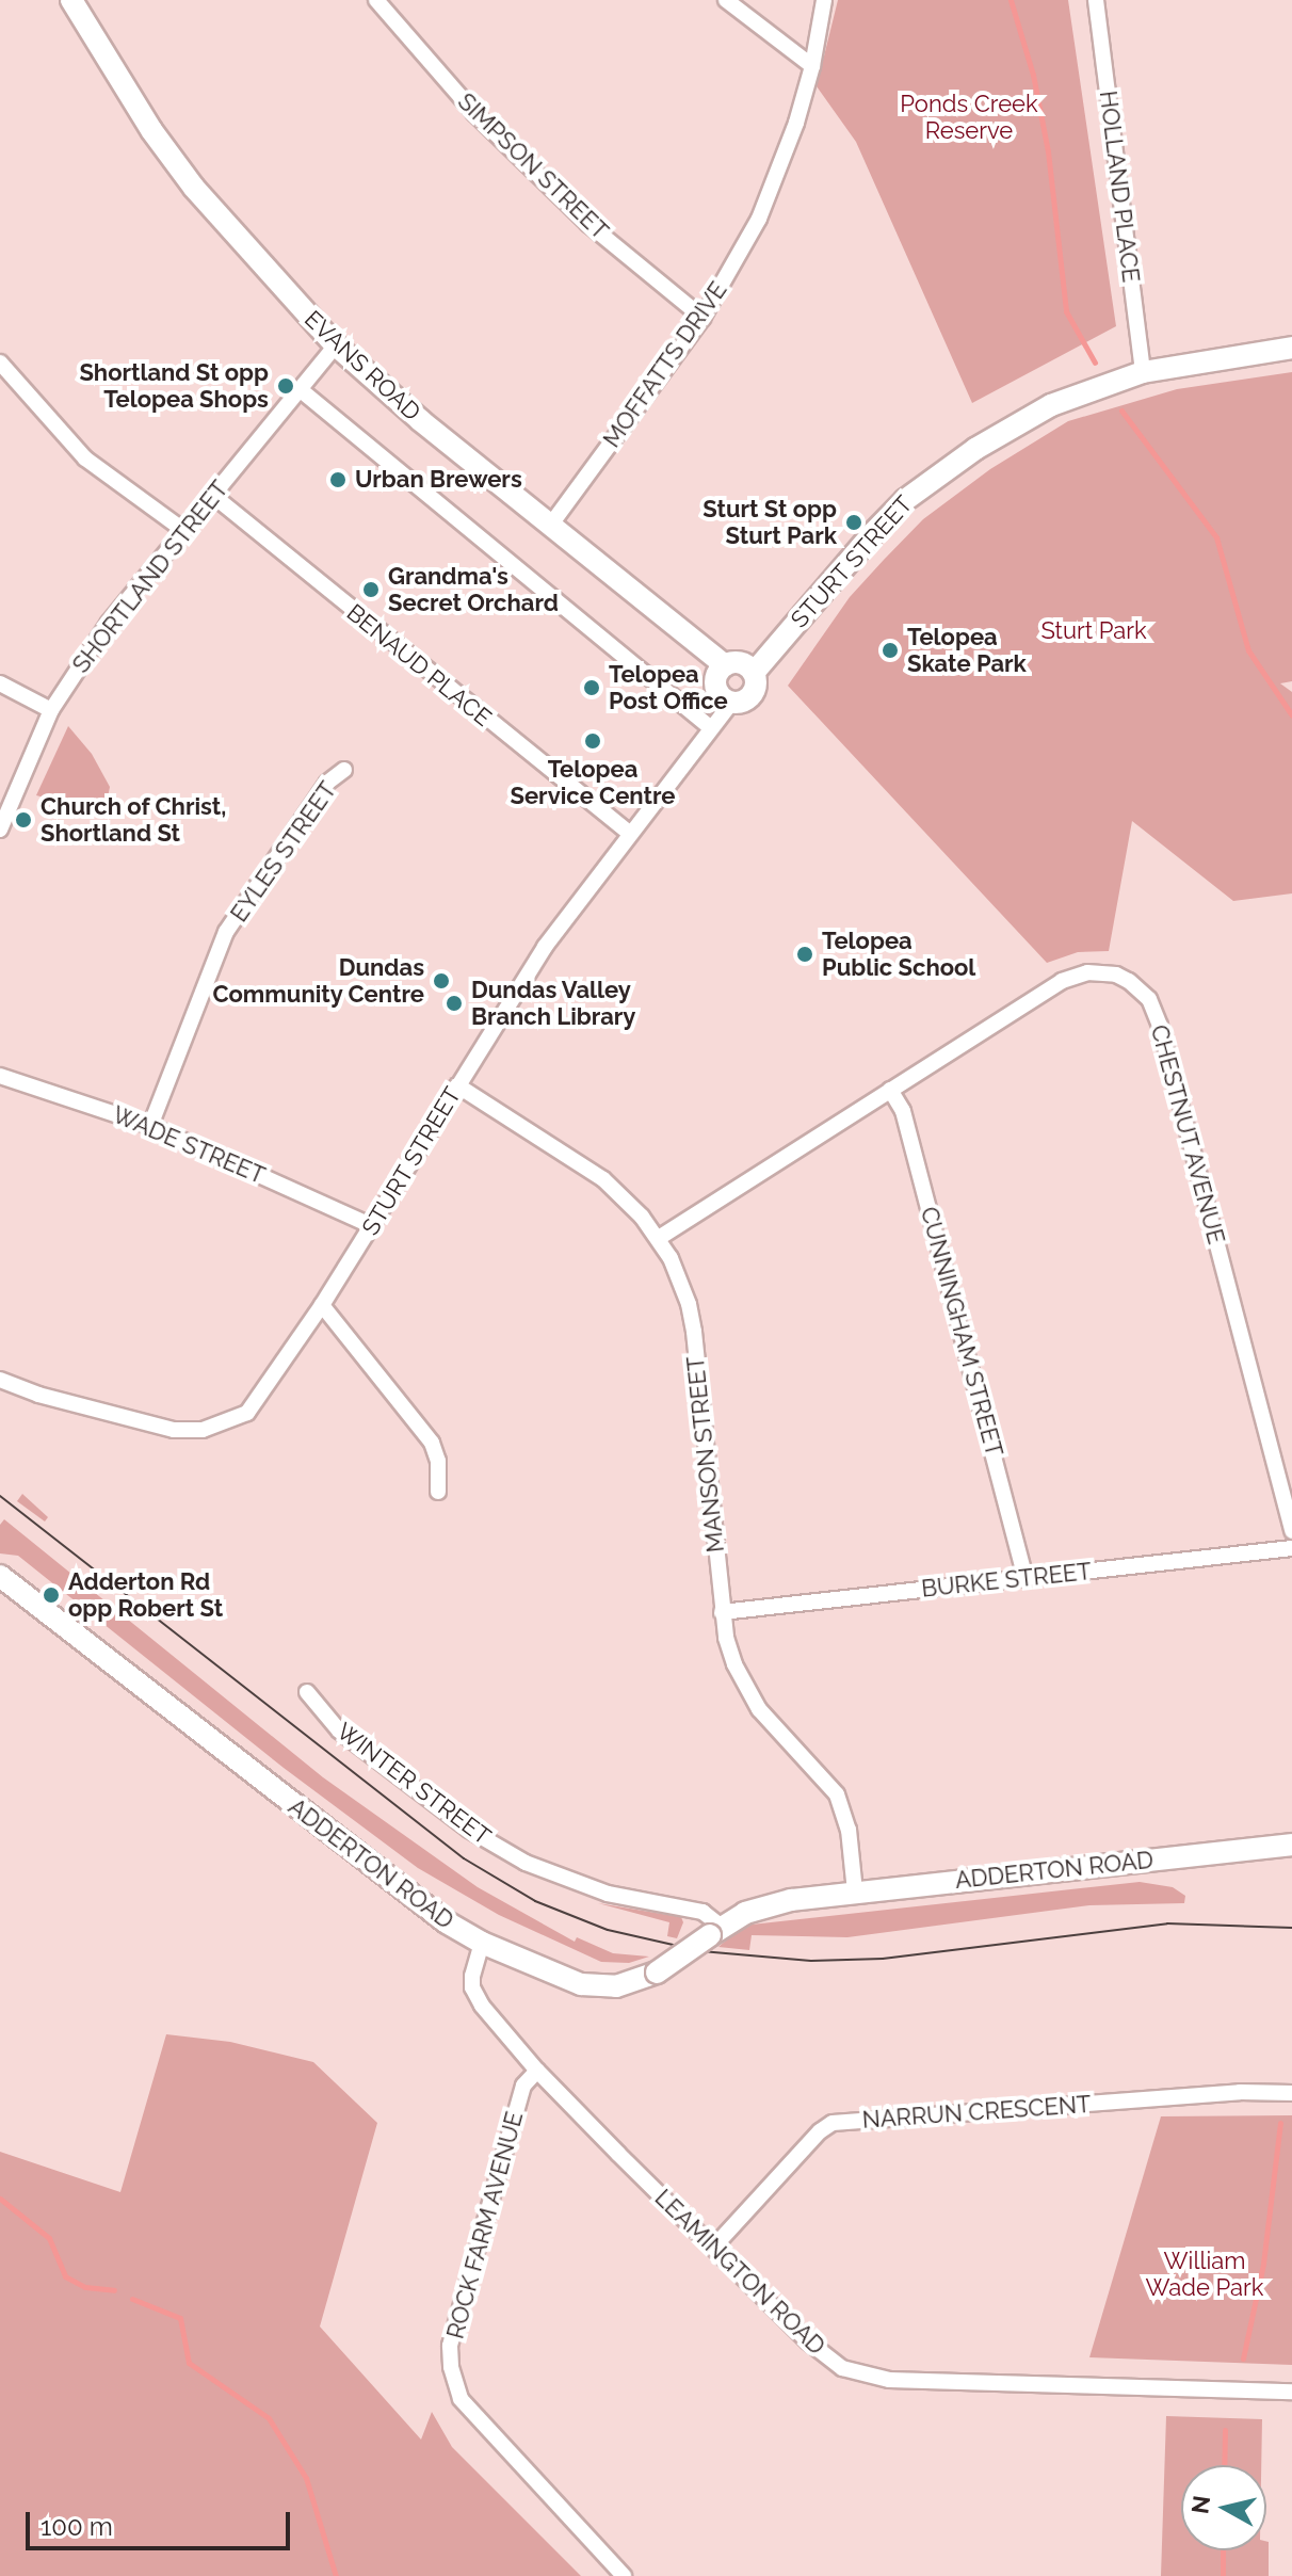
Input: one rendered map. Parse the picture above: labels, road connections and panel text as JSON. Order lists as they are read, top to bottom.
{
  "streets": {
    "street": [
      "SIMPSON STREET",
      "HOLLAND PLACE",
      "MOFFATTS DRIVE",
      "EVANS ROAD",
      "STURT STREET",
      "SHORTLAND STREET",
      "BENAUD PLACE",
      "EYLES STREET",
      "CHESTNUT AVENUE",
      "WADE STREET",
      "CUNNINGHAM STREET",
      "MANSON STREET",
      "BURKE STREET",
      "WINTER STREET",
      "ADDERTON ROAD",
      "NARRUN CRESCENT",
      "ROCK FARM AVENUE",
      "LEAMINGTON ROAD"
    ]
  },
  "crossings": [
    ["SIMPSON STREET", "MOFFATTS DRIVE"],
    ["HOLLAND PLACE", "STURT STREET"],
    ["MOFFATTS DRIVE", "EVANS ROAD"],
    ["EVANS ROAD", "STURT STREET"],
    ["EVANS ROAD", "SHORTLAND STREET"],
    ["STURT STREET", "BENAUD PLACE"],
    ["STURT STREET", "WADE STREET"],
    ["STURT STREET", "MANSON STREET"],
    ["SHORTLAND STREET", "BENAUD PLACE"],
    ["EYLES STREET", "WADE STREET"],
    ["CHESTNUT AVENUE", "CUNNINGHAM STREET"],
    ["CHESTNUT AVENUE", "MANSON STREET"],
    ["CUNNINGHAM STREET", "BURKE STREET"],
    ["MANSON STREET", "BURKE STREET"],
    ["MANSON STREET", "ADDERTON ROAD"],
    ["WINTER STREET", "ADDERTON ROAD"],
    ["ADDERTON ROAD", "LEAMINGTON ROAD"],
    ["NARRUN CRESCENT", "LEAMINGTON ROAD"],
    ["ROCK FARM AVENUE", "LEAMINGTON ROAD"]
  ],
  "parks": ["Ponds Creek Reserve", "Sturt Park", "William Wade Park"],
  "places": [
    "Shortland St opp Telopea Shops",
    "Urban Brewers",
    "Sturt St opp Sturt Park",
    "Grandma's Secret Orchard",
    "Telopea Skate Park",
    "Telopea Post Office",
    "Telopea Service Centre",
    "Church of Christ, Shortland St",
    "Telopea Public School",
    "Dundas Community Centre",
    "Dundas Valley Branch Library",
    "Adderton Rd opp Robert St"
  ],
  "scale_bar": "100 m",
  "north": "left"
}
